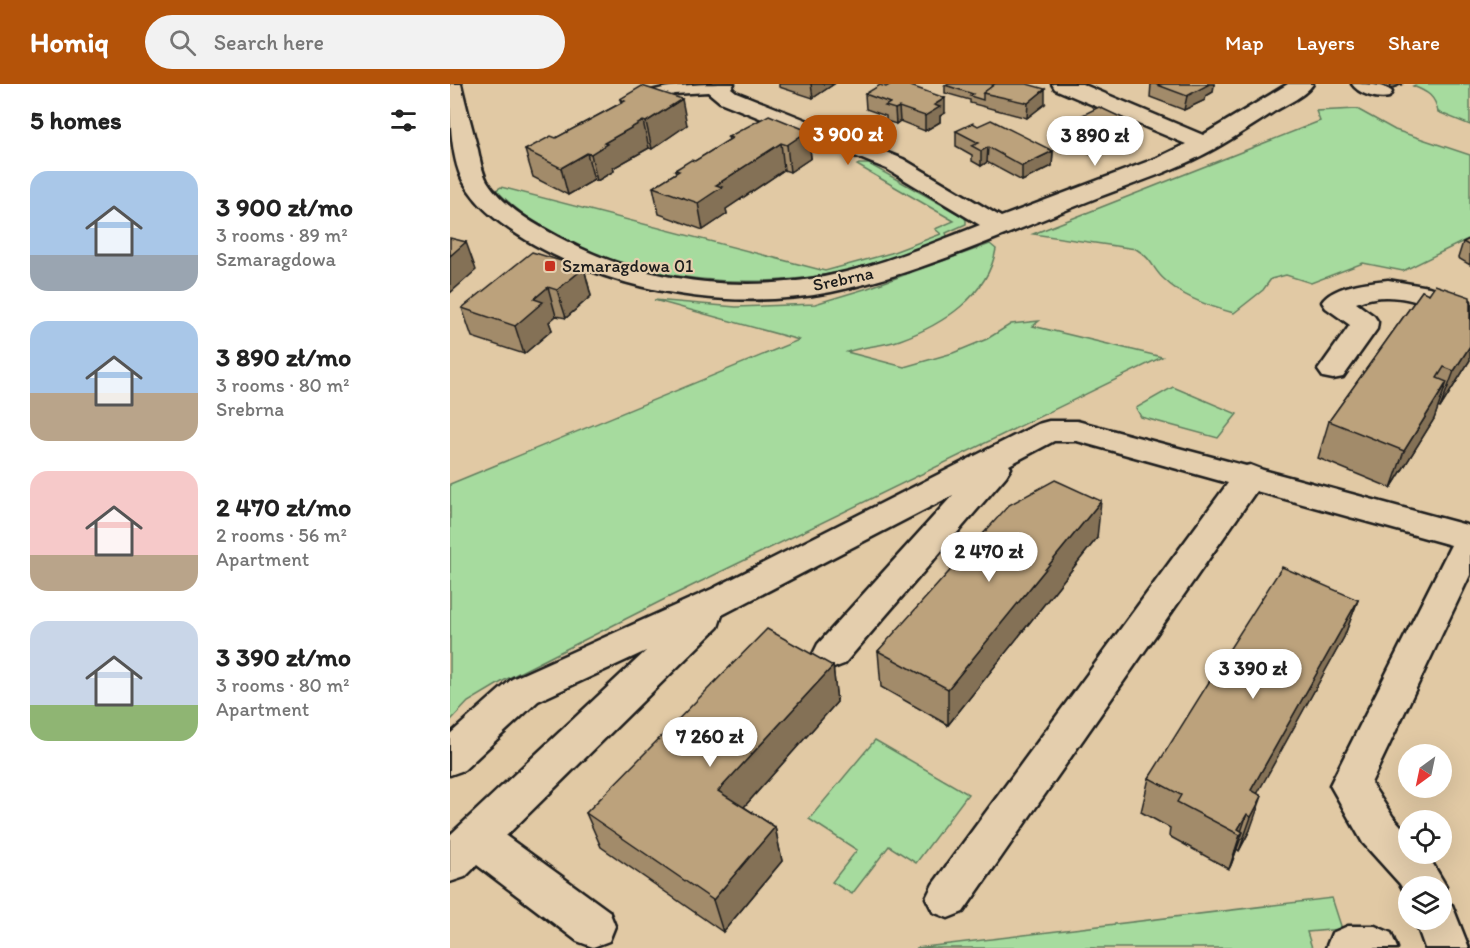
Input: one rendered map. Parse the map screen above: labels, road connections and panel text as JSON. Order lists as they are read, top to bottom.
{
  "streets": {
    "street": ["Srebrna"]
  },
  "places": {
    "transit": ["Szmaragdowa 01"]
  },
  "north": "bottom left",
  "page": {
    "header": "Homiq",
    "search": "Search here",
    "nav": ["Map", "Layers", "Share"],
    "heading": "5 homes",
    "price": [
      "3 900 zł",
      "3 890 zł",
      "2 470 zł",
      "3 390 zł",
      "7 260 zł"
    ],
    "list": [
      {
        "name": "3 900 zł/mo",
        "note": "3 rooms · 89 m² · Szmaragdowa"
      },
      {
        "name": "3 890 zł/mo",
        "note": "3 rooms · 80 m² · Srebrna"
      },
      {
        "name": "2 470 zł/mo",
        "note": "2 rooms · 56 m² · Apartment"
      },
      {
        "name": "3 390 zł/mo",
        "note": "3 rooms · 80 m² · Apartment"
      }
    ]
  }
}
